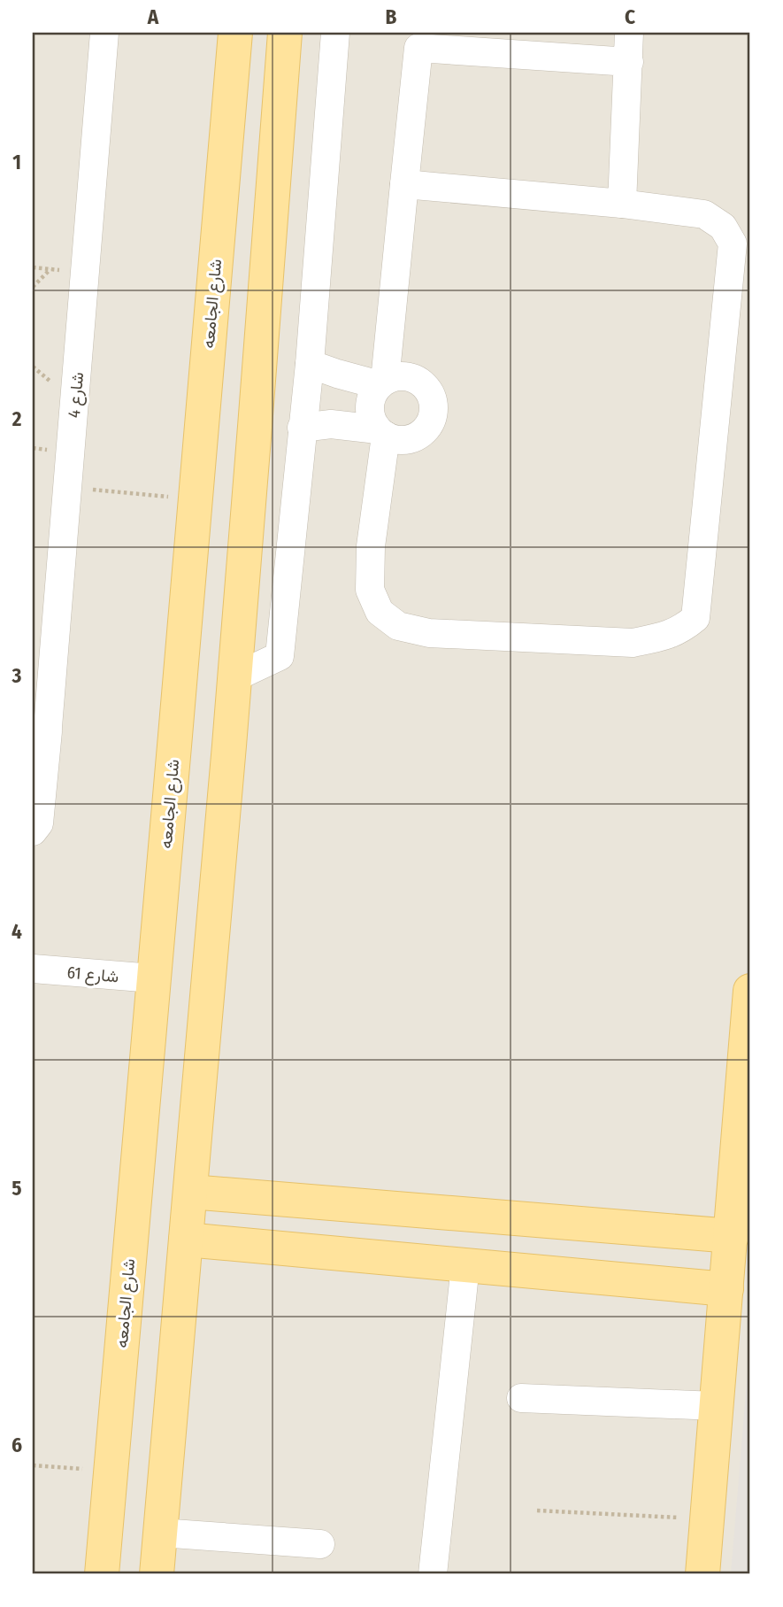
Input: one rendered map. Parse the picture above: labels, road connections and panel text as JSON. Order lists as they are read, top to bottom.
{
  "streets": {
    "main road": ["شارع الجامعه"],
    "street": ["شارع 4", "شارع 61"]
  },
  "crossings": [
    ["شارع الجامعه", "شارع 61"]
  ],
  "grid": {
    "columns": ["A", "B", "C"],
    "rows": [
      "1",
      "2",
      "3",
      "4",
      "5",
      "6"
    ]
  }
}
